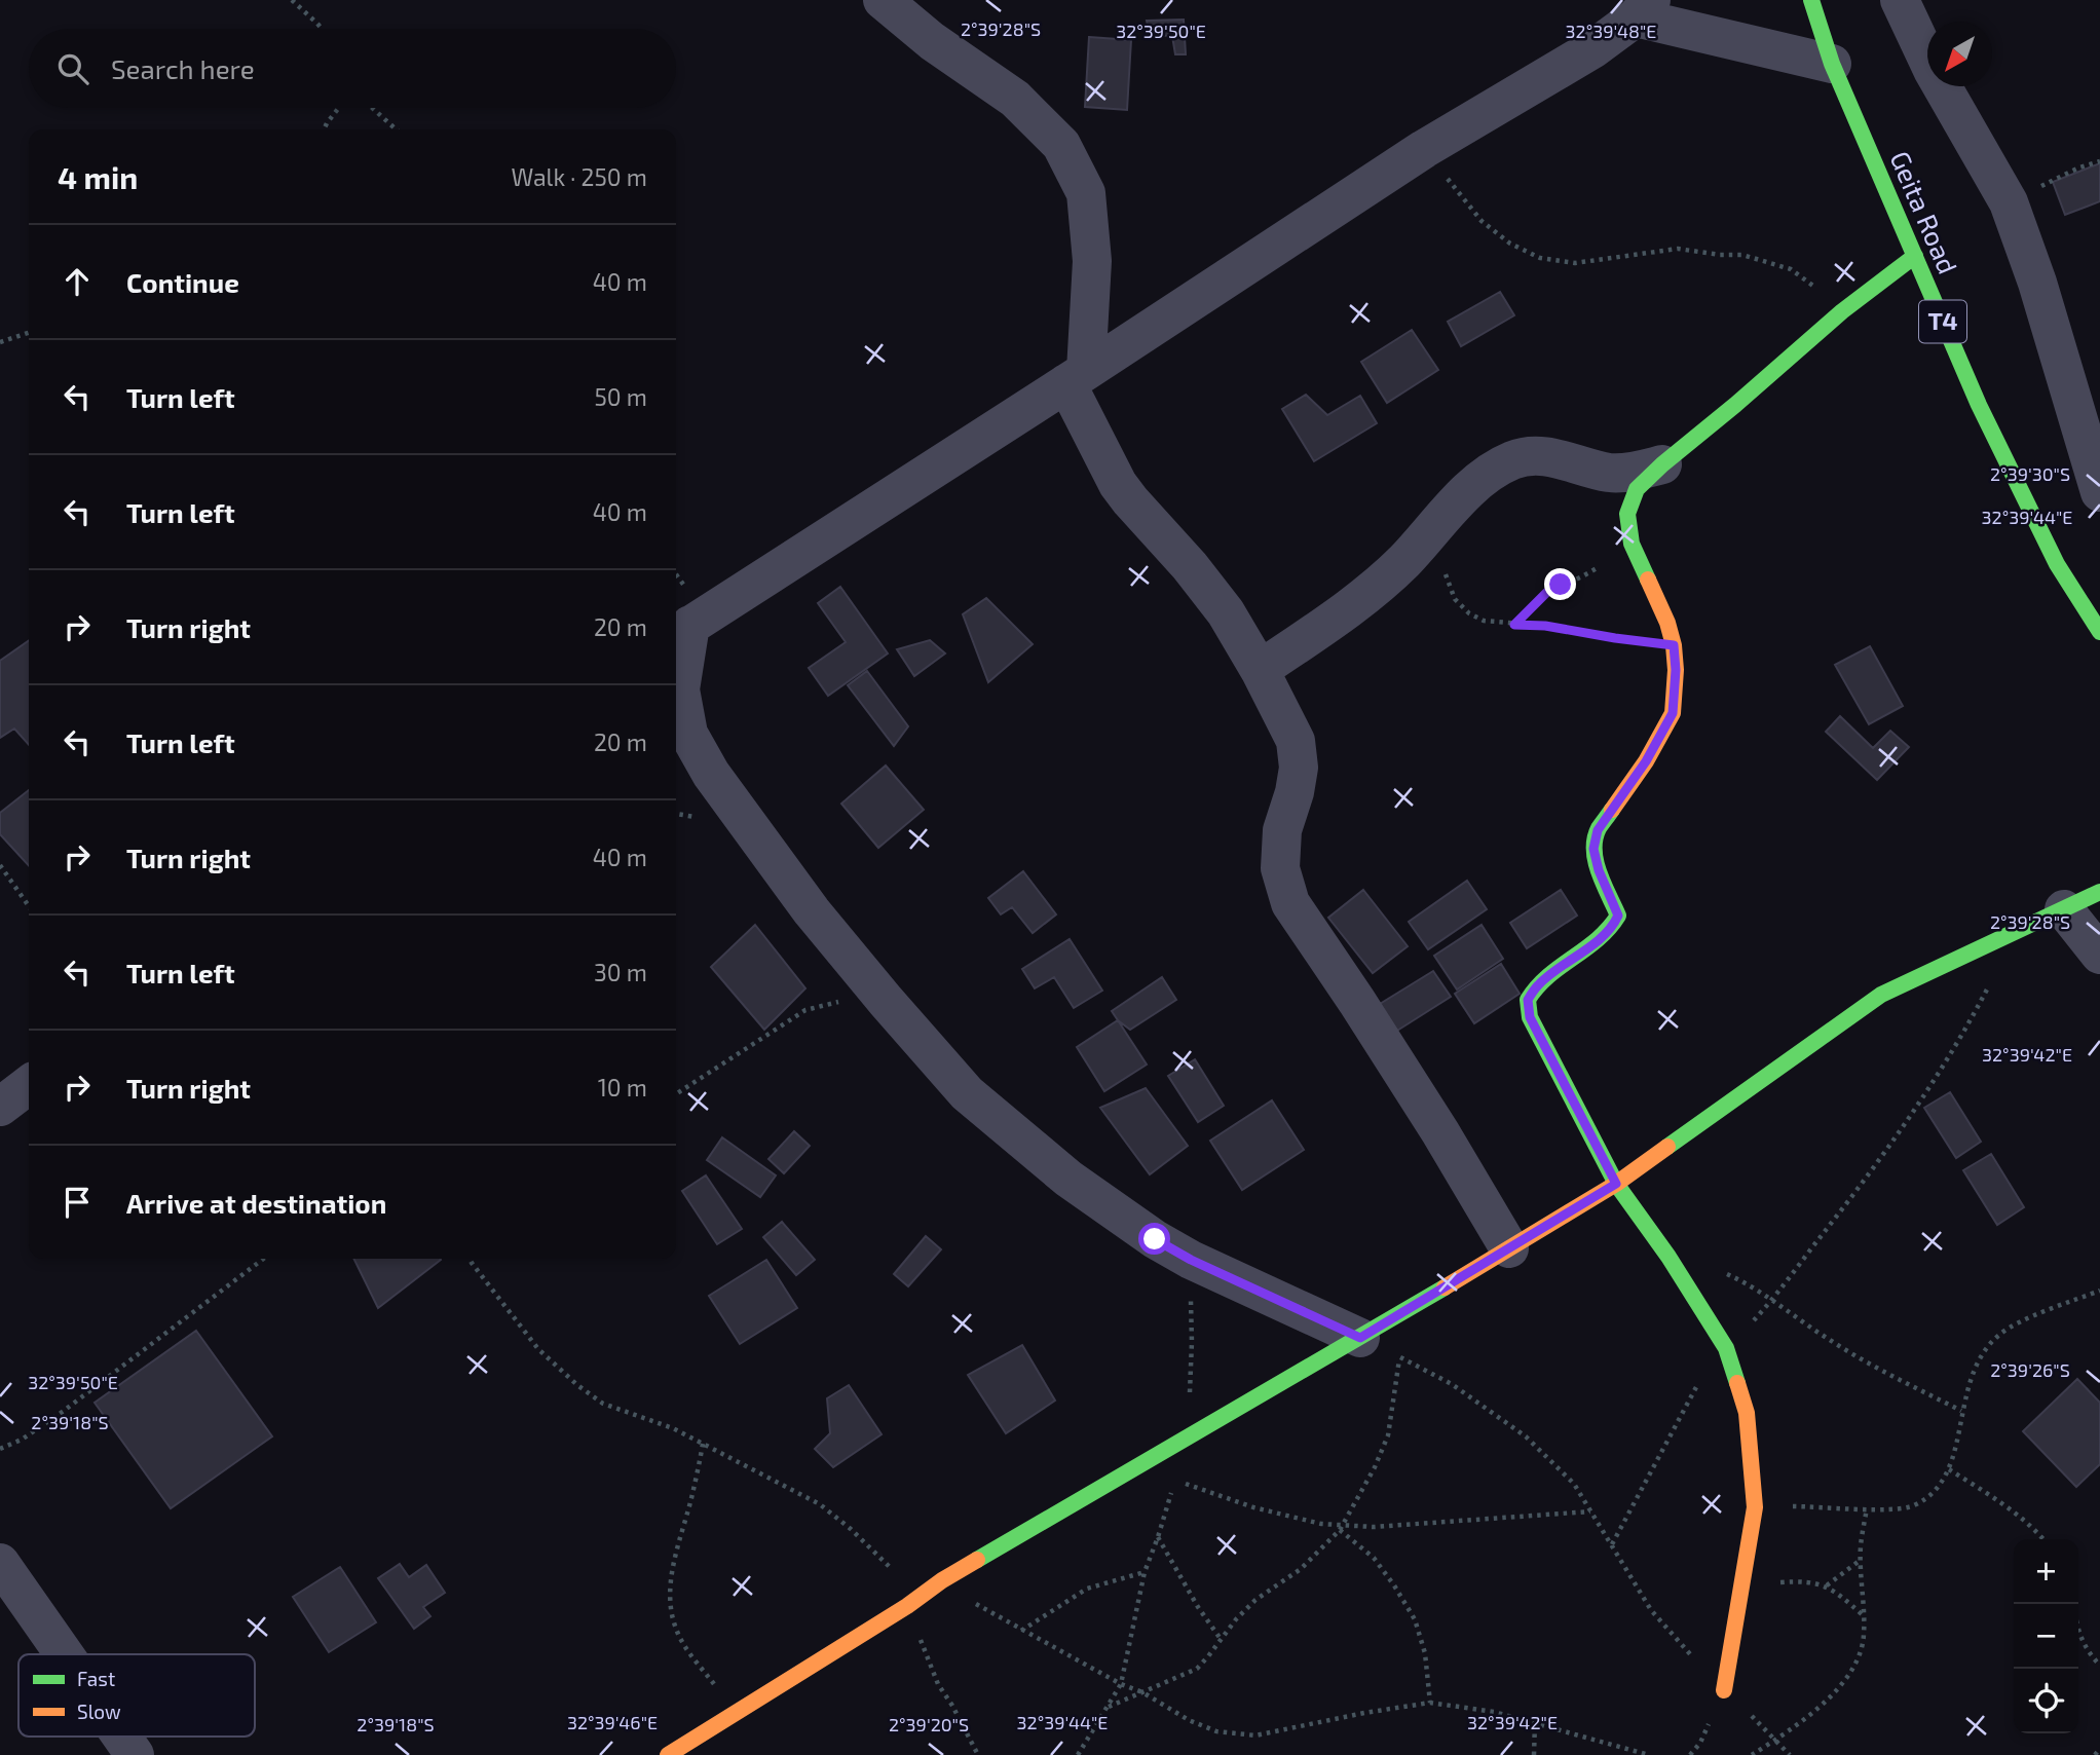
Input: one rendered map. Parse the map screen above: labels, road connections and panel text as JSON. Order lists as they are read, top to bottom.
{
  "streets": {
    "main road": ["Geita Road", "T4"]
  },
  "legend": ["Fast", "Slow"],
  "north": "bottom left",
  "page": {
    "search": "Search here",
    "heading": ["4 min", "Walk · 250 m"],
    "list": [
      ["Continue", "40 m"],
      ["Turn left", "50 m"],
      ["Turn left", "40 m"],
      ["Turn right", "20 m"],
      ["Turn left", "20 m"],
      ["Turn right", "40 m"],
      ["Turn left", "30 m"],
      ["Turn right", "10 m"],
      "Arrive at destination"
    ],
    "map_buttons": ["+", "−"]
  },
  "coordinates": [
    "2°39'28\"S",
    "32°39'50\"E",
    "32°39'48\"E",
    "2°39'30\"S",
    "32°39'44\"E",
    "32°39'42\"E",
    "2°39'26\"S",
    "2°39'18\"S",
    "32°39'46\"E",
    "2°39'20\"S"
  ]
}
